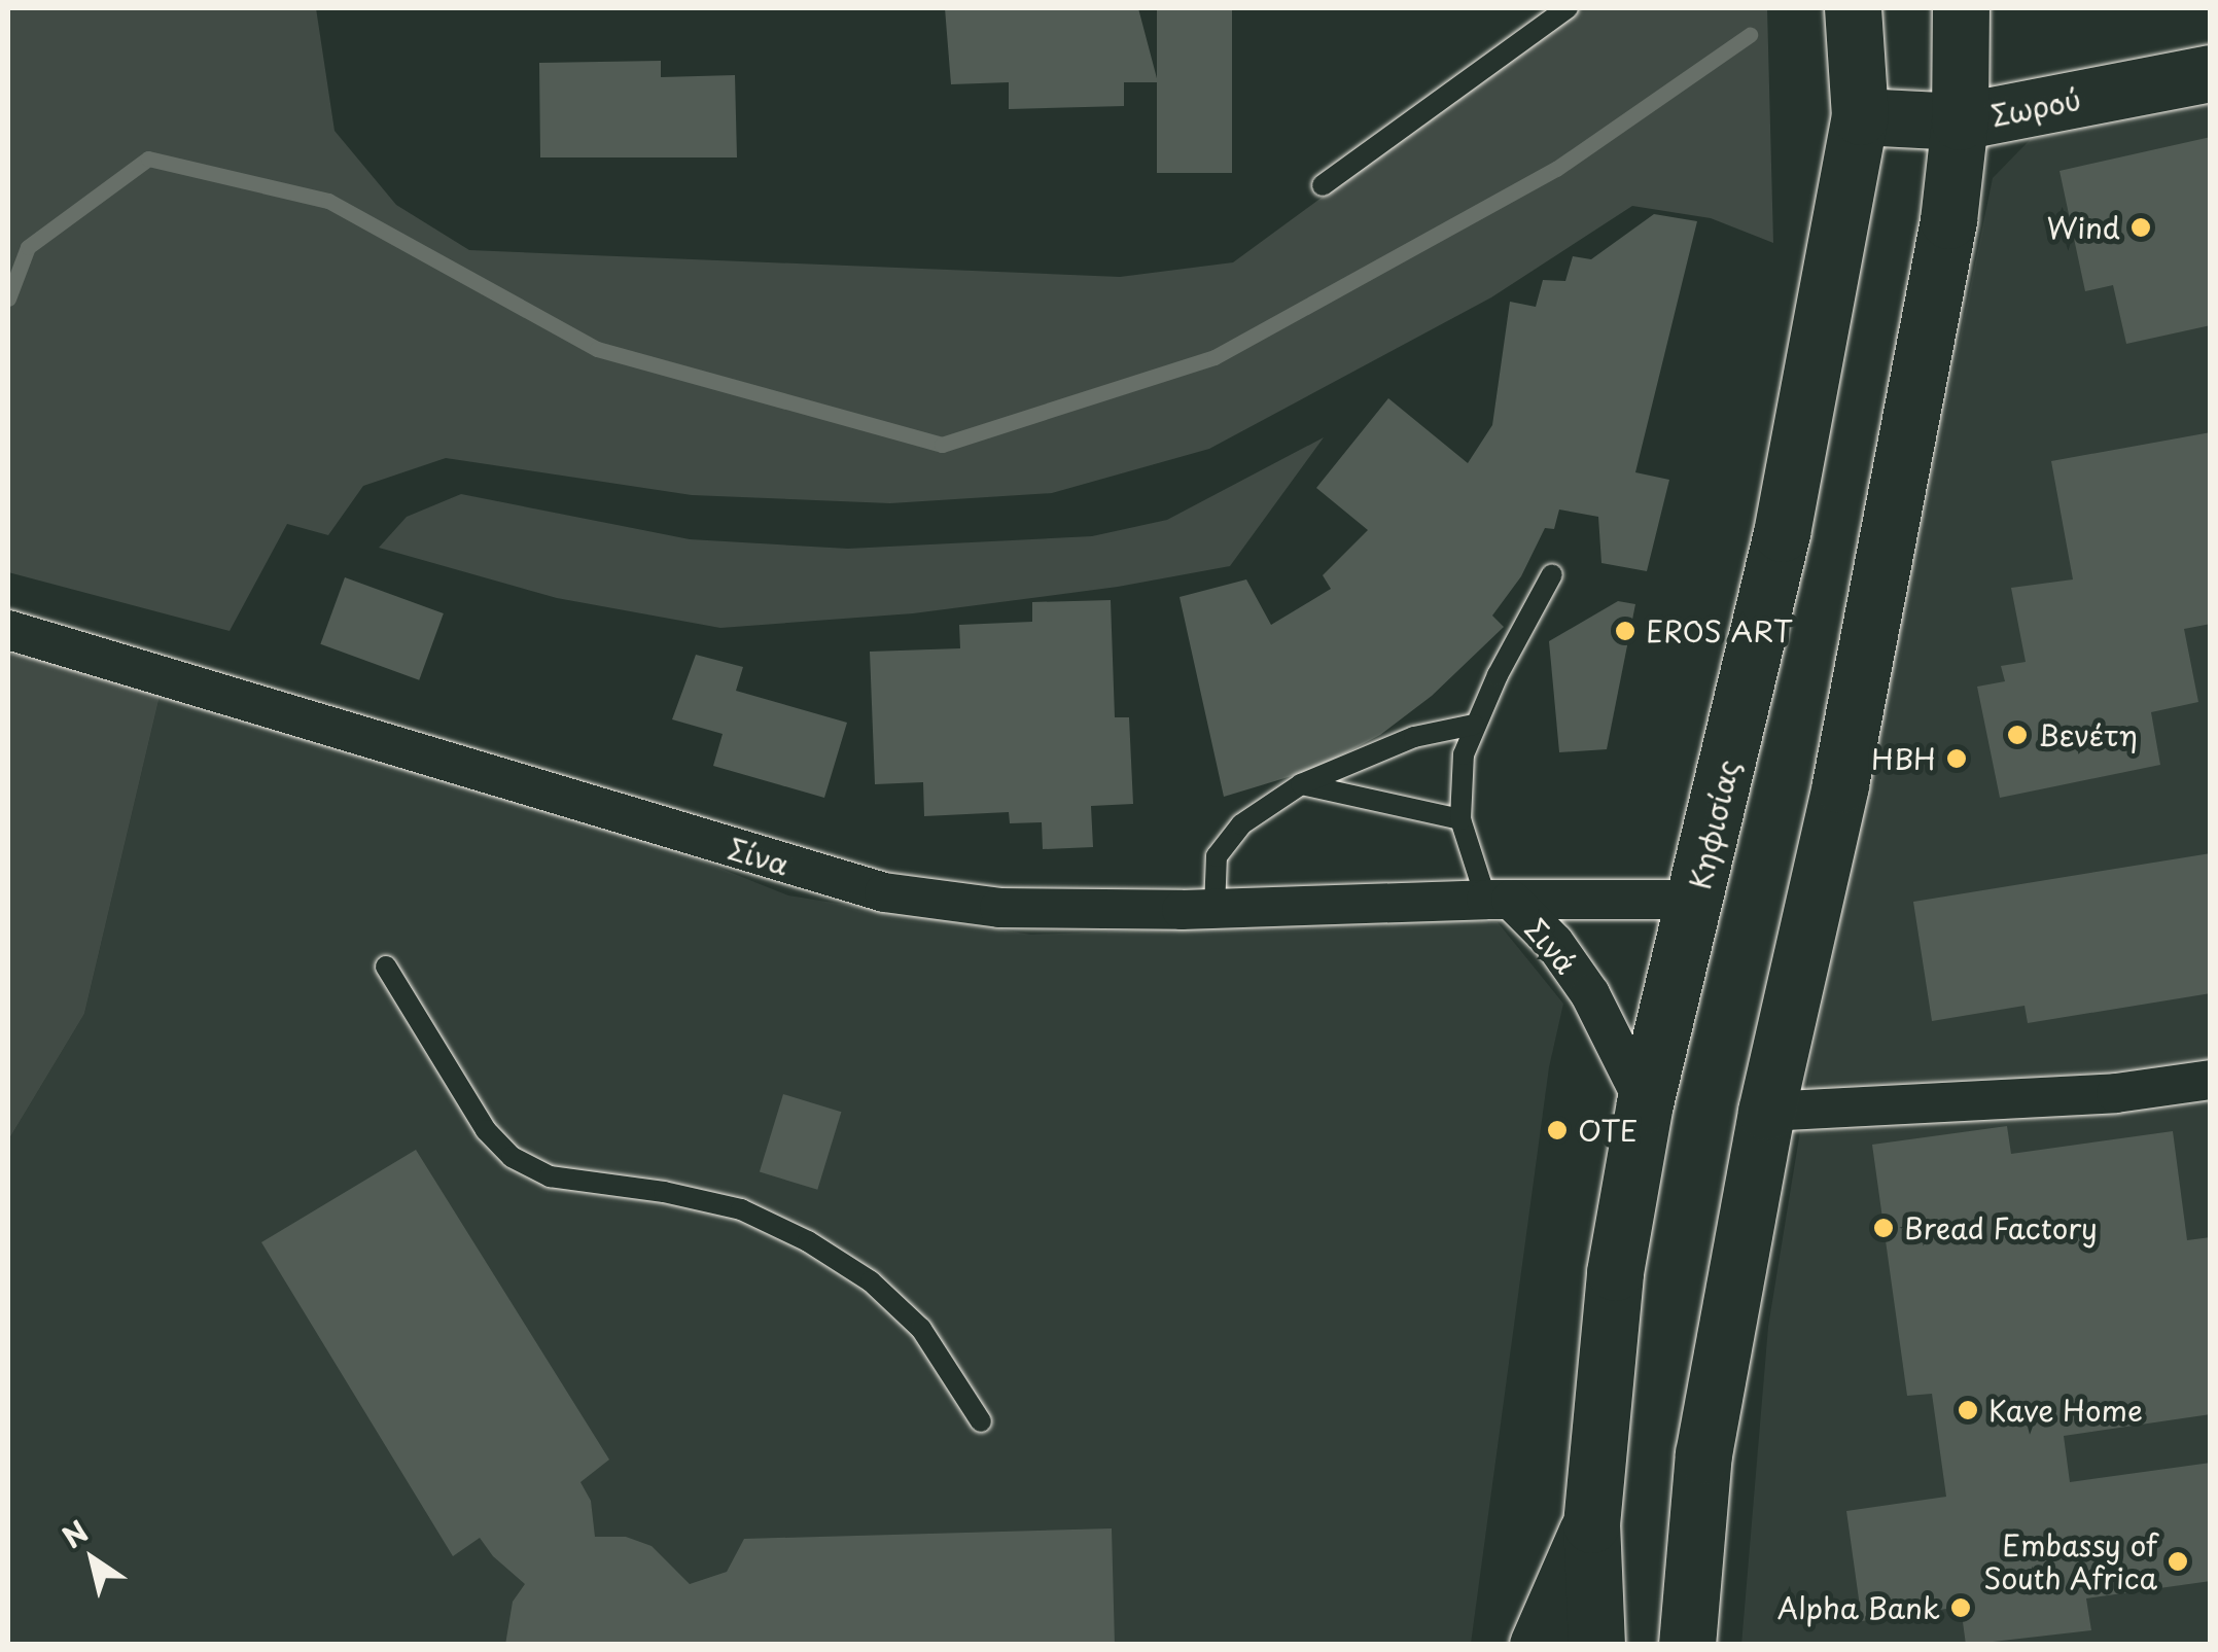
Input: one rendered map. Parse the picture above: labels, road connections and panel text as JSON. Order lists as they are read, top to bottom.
{
  "streets": {
    "main road": ["Σωρού", "Κηφισίας"],
    "street": ["Σίνα", "Σινά"]
  },
  "crossings": [
    ["Σωρού", "Κηφισίας"],
    ["Κηφισίας", "Σινά"],
    ["Σίνα", "Σινά"]
  ],
  "places": [
    "Wind",
    "EROS ART",
    "Βενέτη",
    "ΗΒΗ",
    "ΟΤΕ",
    "Bread Factory",
    "Kave Home",
    "Embassy of South Africa",
    "Alpha Bank"
  ],
  "north": "top left"
}
